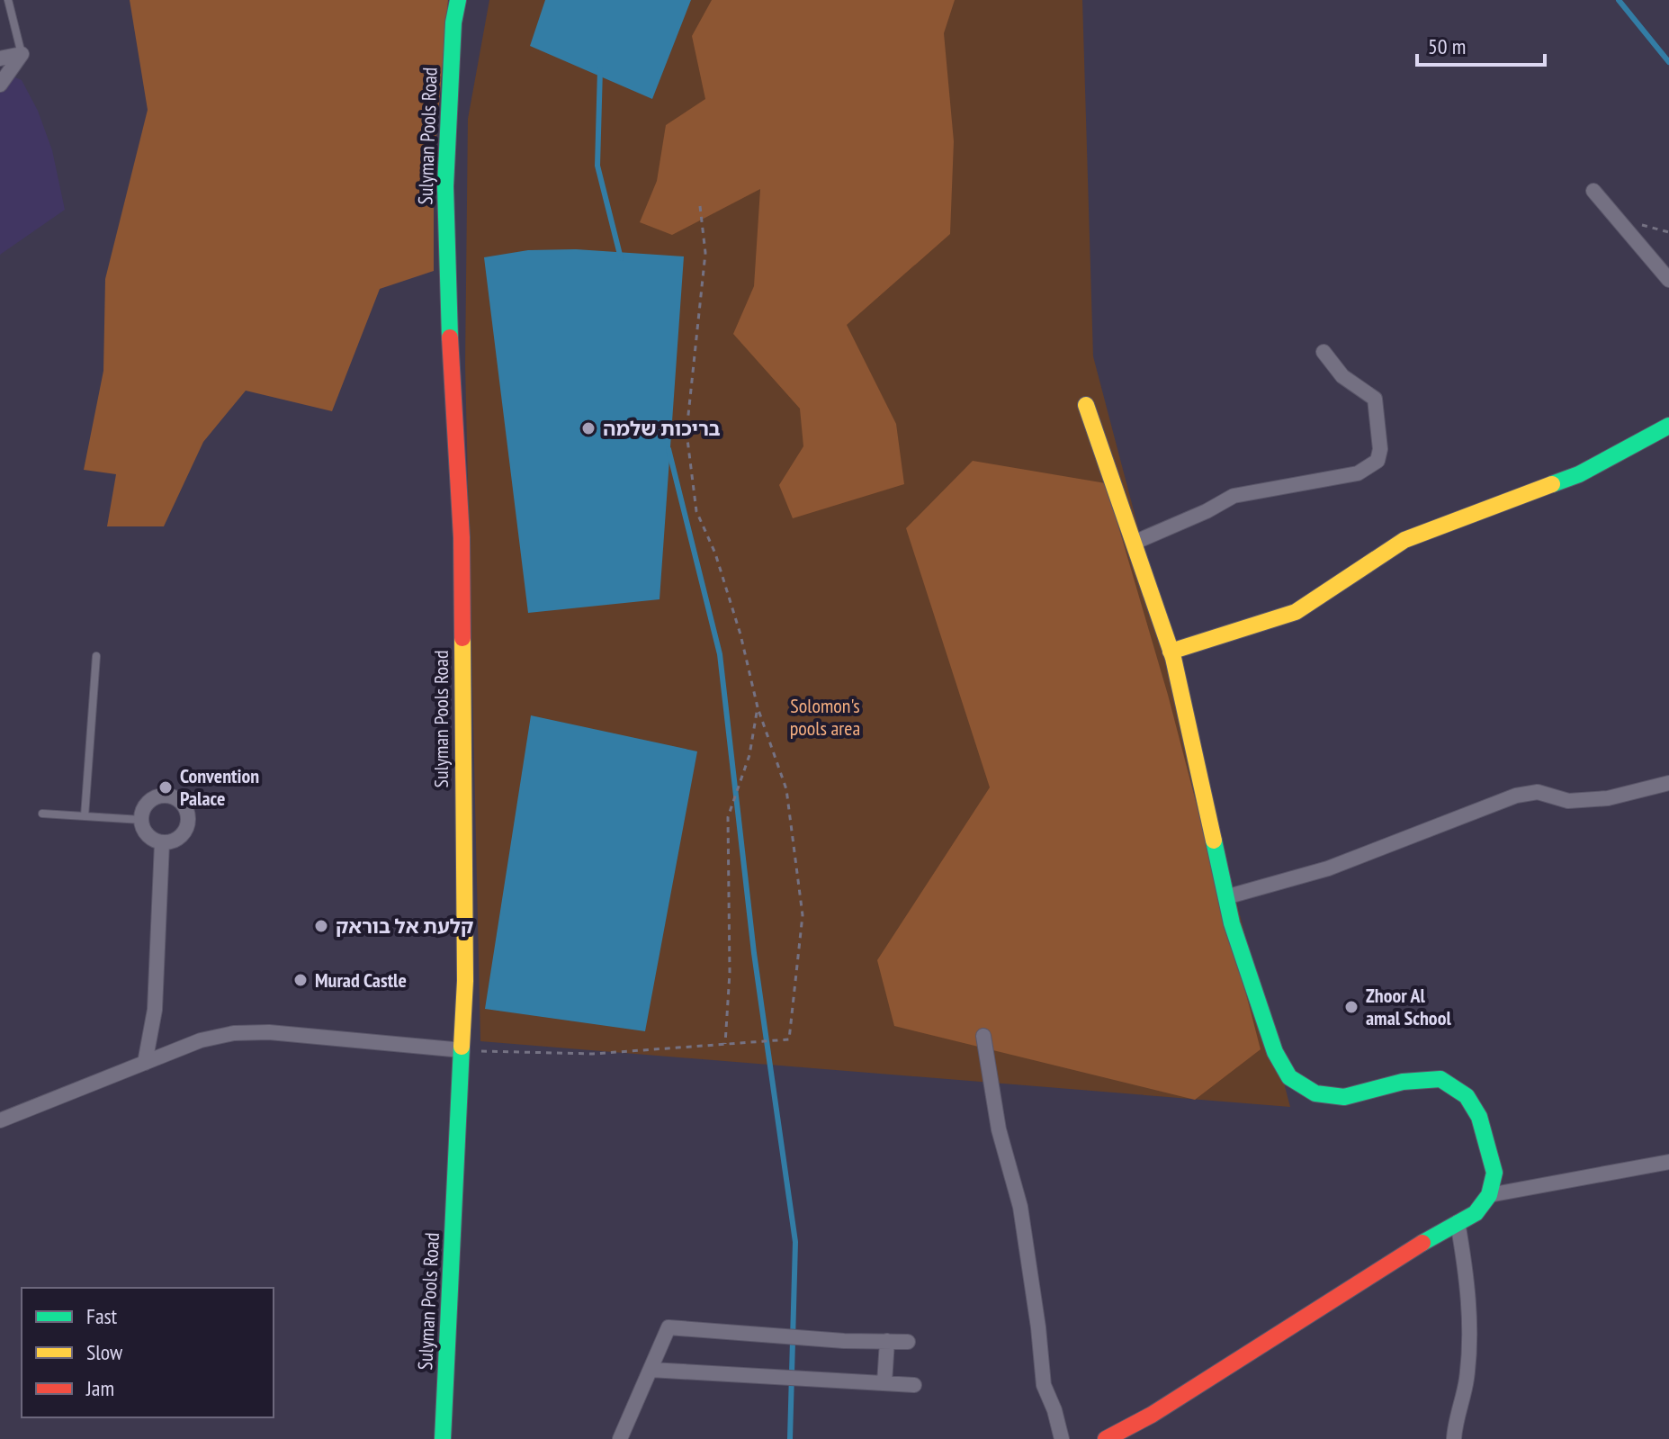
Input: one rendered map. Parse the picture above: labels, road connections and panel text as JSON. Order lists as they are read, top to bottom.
{
  "streets": {
    "street": ["Sulyman Pools Road"]
  },
  "parks": ["Solomon's pools area"],
  "places": [
    "בריכות שלמה",
    "Convention Palace",
    "קלעת אל בוראק",
    "Murad Castle",
    "Zhoor Al amal School"
  ],
  "legend": ["Fast", "Slow", "Jam"],
  "scale_bar": "50 m"
}
